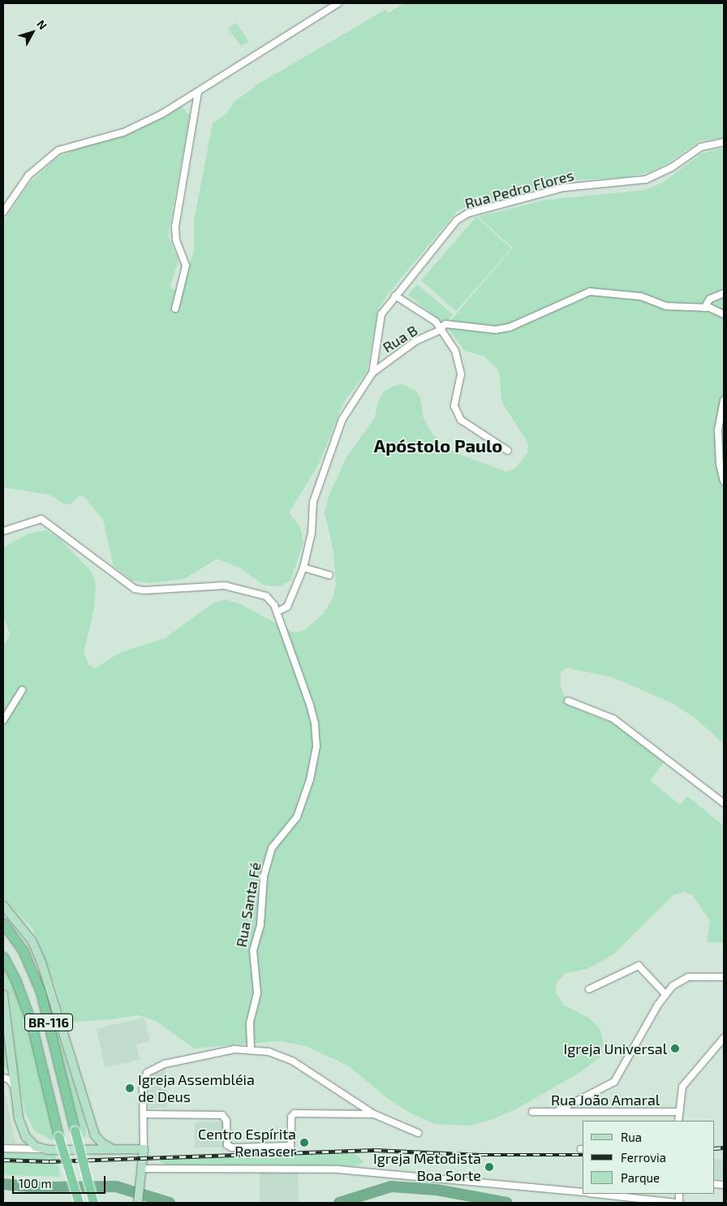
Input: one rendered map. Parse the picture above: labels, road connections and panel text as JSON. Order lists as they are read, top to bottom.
{
  "streets": {
    "highway": ["BR-116"],
    "street": [
      "Rua Pedro Flores",
      "Rua B",
      "Rua Santa Fé",
      "Rua João Amaral"
    ]
  },
  "crossings": [
    ["Rua Pedro Flores", "Rua B"],
    ["Rua Pedro Flores", "Rua Santa Fé"]
  ],
  "districts": ["Apóstolo Paulo"],
  "places": [
    "Igreja Universal",
    "Igreja Assembléia de Deus",
    "Centro Espírita Renascer",
    "Igreja Metodista Boa Sorte"
  ],
  "legend": ["Rua", "Ferrovia", "Parque"],
  "scale_bar": "100 m",
  "north": "top right"
}
